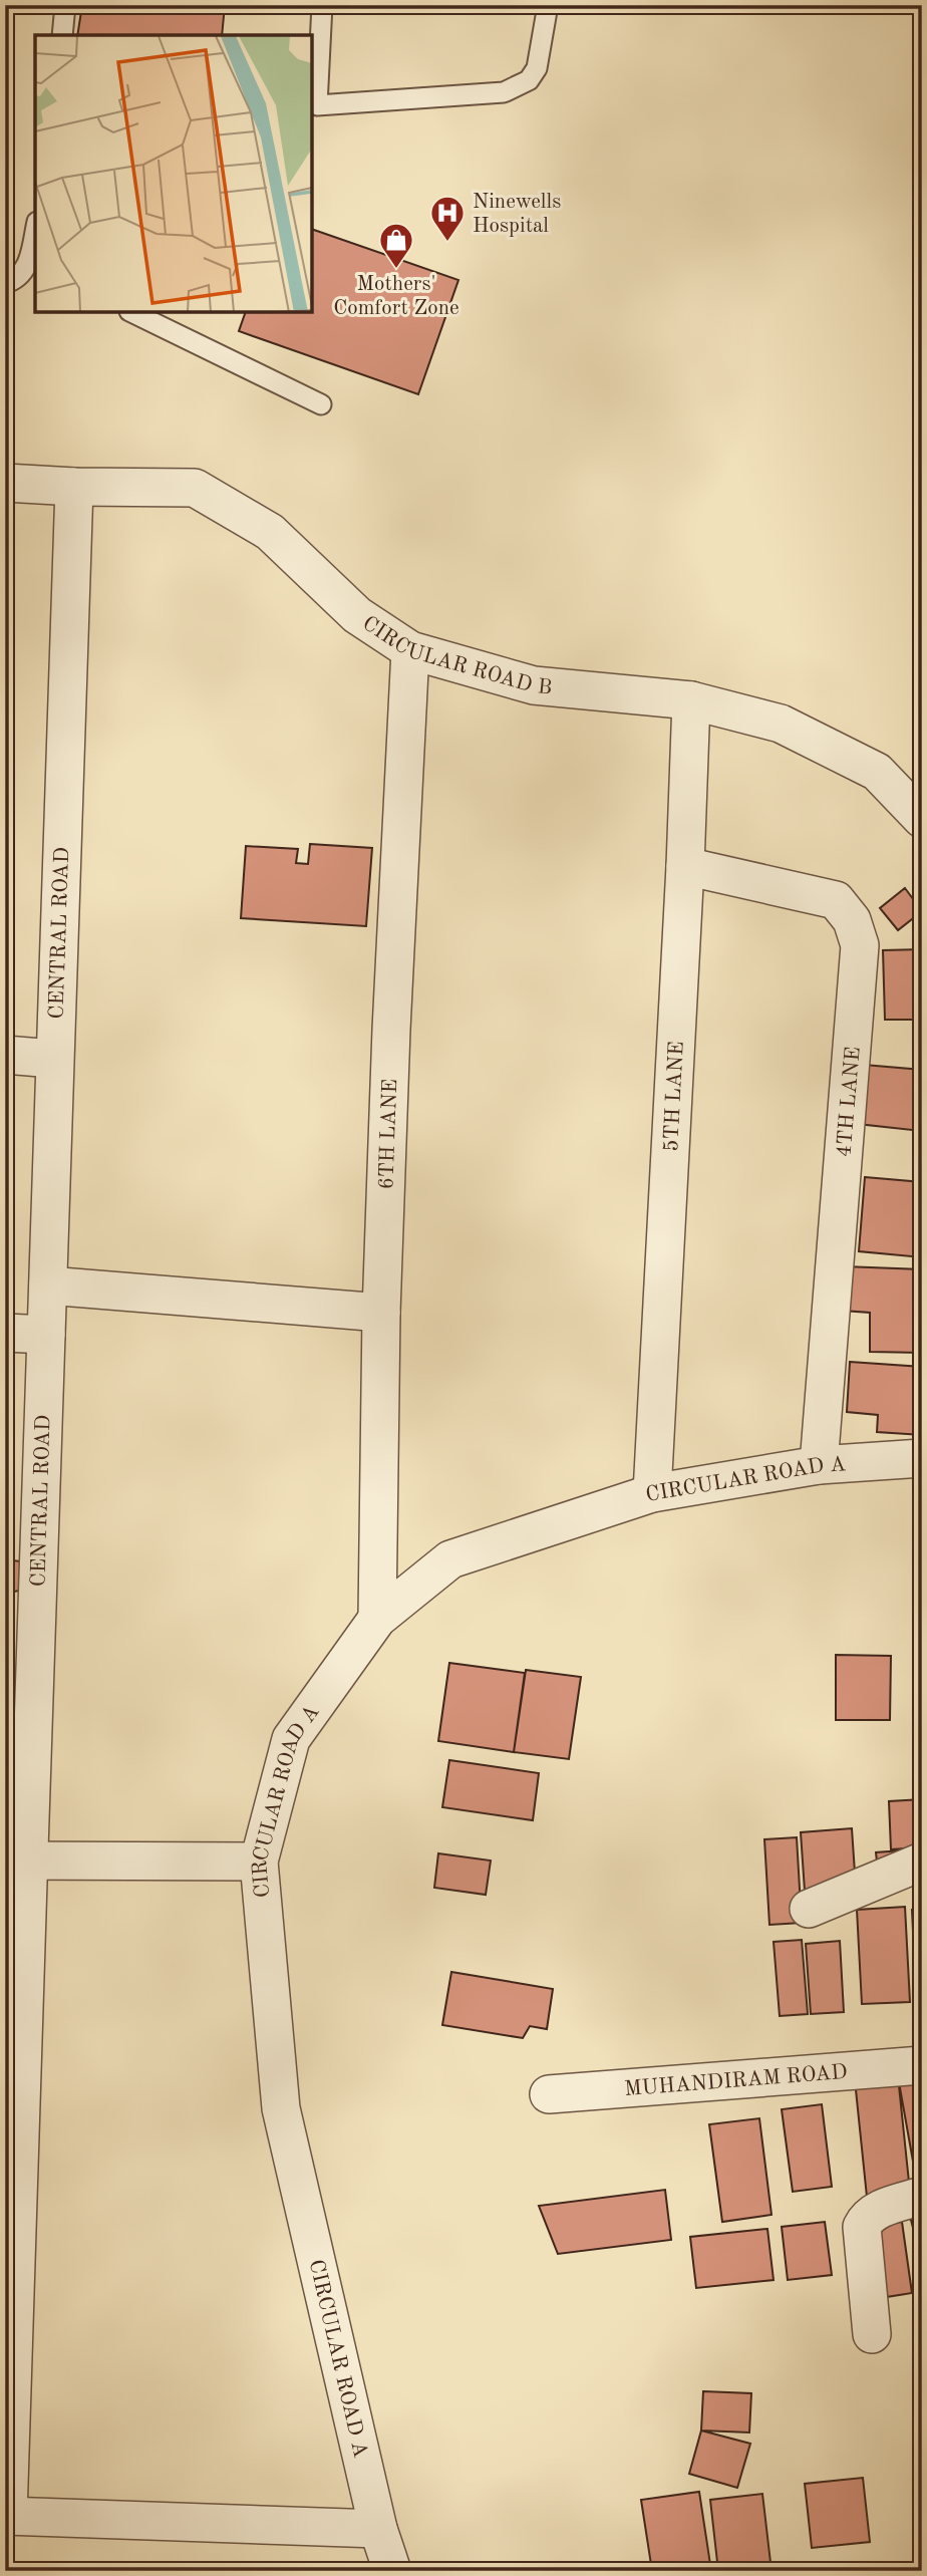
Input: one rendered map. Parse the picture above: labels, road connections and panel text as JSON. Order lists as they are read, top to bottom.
{
  "streets": {
    "street": [
      "CIRCULAR ROAD B",
      "CENTRAL ROAD",
      "5TH LANE",
      "4TH LANE",
      "6TH LANE",
      "CIRCULAR ROAD A",
      "MUHANDIRAM ROAD"
    ]
  },
  "crossings": [
    ["CIRCULAR ROAD B", "CENTRAL ROAD"],
    ["CIRCULAR ROAD B", "5TH LANE"],
    ["CIRCULAR ROAD B", "6TH LANE"],
    ["5TH LANE", "4TH LANE"],
    ["5TH LANE", "CIRCULAR ROAD A"],
    ["4TH LANE", "CIRCULAR ROAD A"],
    ["6TH LANE", "CIRCULAR ROAD A"]
  ],
  "places": {
    "hospital": ["Ninewells Hospital"],
    "shop": ["Mothers' Comfort Zone"]
  }
}
